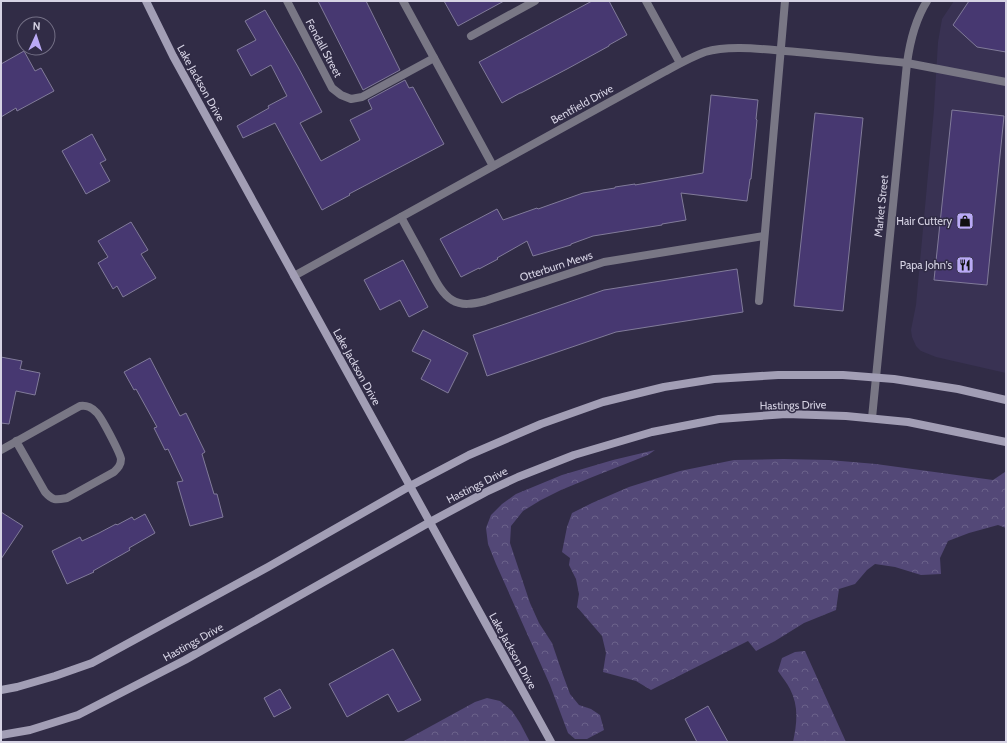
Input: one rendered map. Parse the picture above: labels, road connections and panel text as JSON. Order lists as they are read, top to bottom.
{
  "streets": {
    "street": [
      "Fendall Street",
      "Lake Jackson Drive",
      "Bentfield Drive",
      "Market Street",
      "Otterburn Mews",
      "Hastings Drive"
    ]
  },
  "crossings": [
    ["Lake Jackson Drive", "Bentfield Drive"],
    ["Lake Jackson Drive", "Hastings Drive"],
    ["Bentfield Drive", "Market Street"],
    ["Bentfield Drive", "Otterburn Mews"],
    ["Market Street", "Hastings Drive"]
  ],
  "places": {
    "shop": ["Hair Cuttery"],
    "restaurant": ["Papa John's"]
  },
  "north": "top"
}
